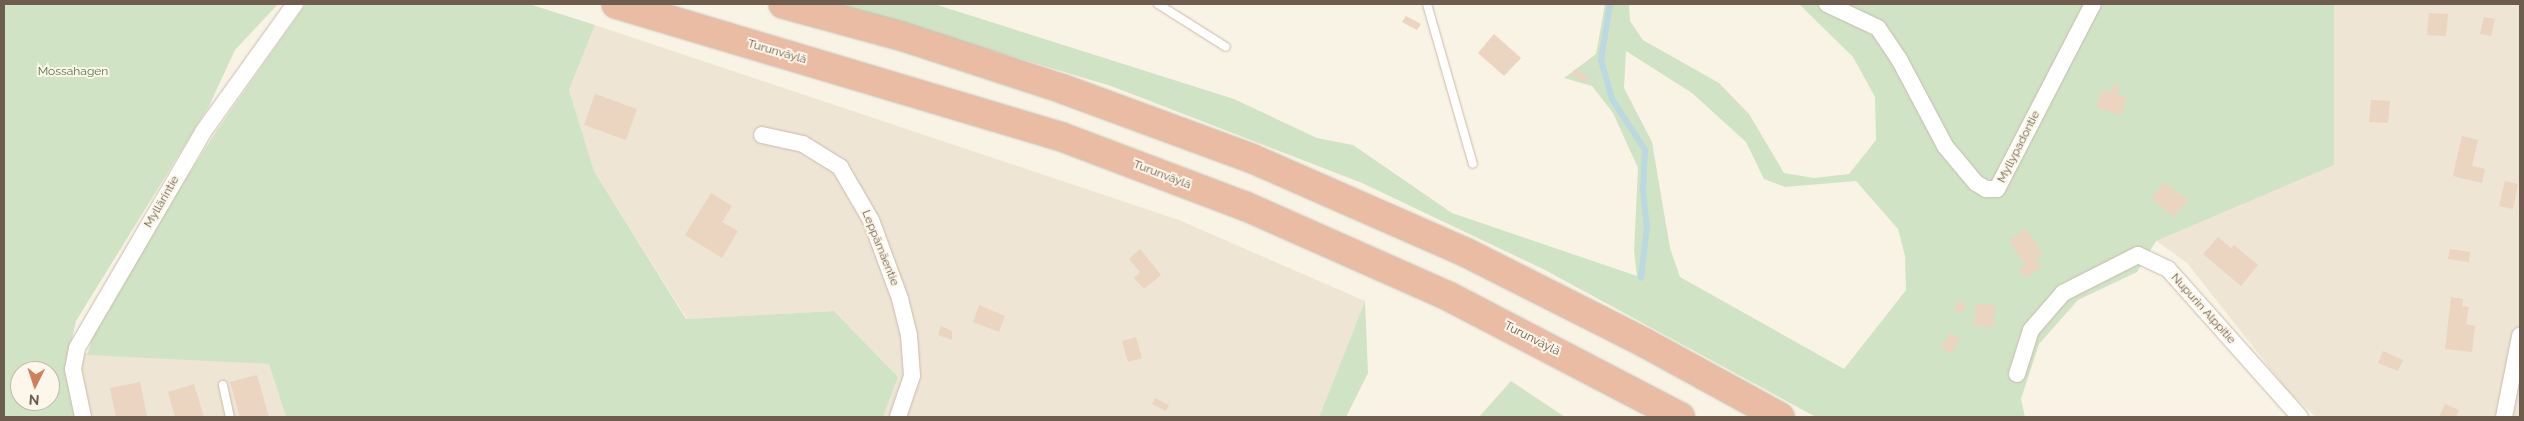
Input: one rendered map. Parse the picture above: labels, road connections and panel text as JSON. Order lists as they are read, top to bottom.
{
  "streets": {
    "highway": ["Turunväylä"],
    "street": [
      "Myllypadontie",
      "Myllärintie",
      "Leppämäentie",
      "Nupurin Alppitie"
    ]
  },
  "parks": ["Mossahagen"],
  "north": "bottom"
}
